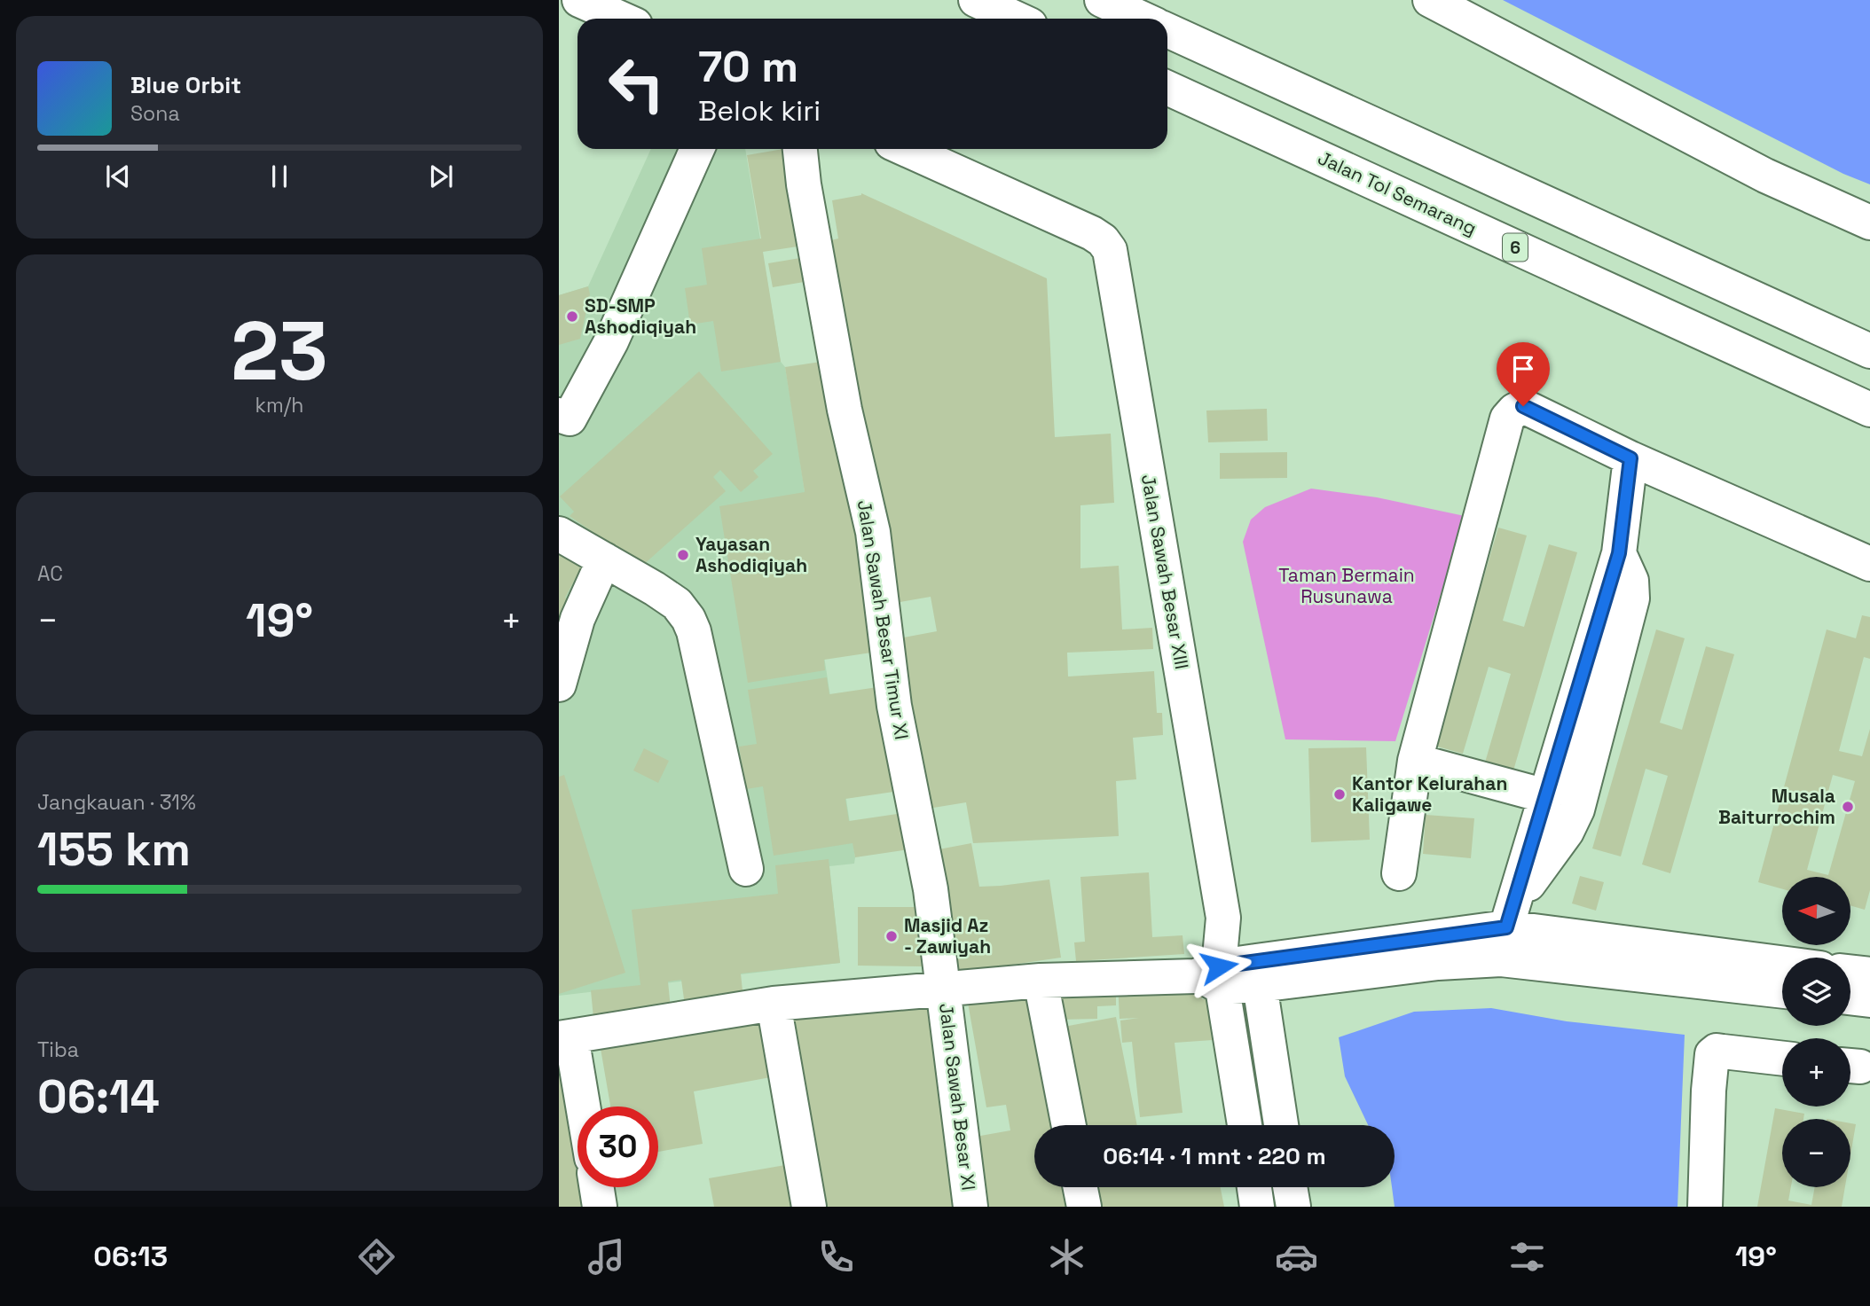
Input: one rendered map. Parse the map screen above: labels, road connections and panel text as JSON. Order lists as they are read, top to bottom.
{
  "streets": {
    "main road": [
      "Jalan Tol Semarang",
      "6",
      "Jalan Sawah Besar XIII",
      "Jalan Sawah Besar Timur XI",
      "Jalan Sawah Besar XI"
    ]
  },
  "crossings": [
    ["Jalan Sawah Besar Timur XI", "Jalan Sawah Besar XI"]
  ],
  "parks": ["Taman Bermain Rusunawa"],
  "places": [
    "SD-SMP Ashodiqiyah",
    "Yayasan Ashodiqiyah",
    "Kantor Kelurahan Kaligawe",
    "Musala Baiturrochim",
    "Masjid Az - Zawiyah"
  ],
  "north": "left",
  "page": {
    "turn": ["70 m", "Belok kiri"],
    "song": ["Blue Orbit", "Sona"],
    "tile": [
      ["23", "km/h"],
      "AC",
      ["Jangkauan · 31%", "155 km"],
      ["Tiba", "06:14"]
    ],
    "heat": ["−", "19°", "+"],
    "map_buttons": ["+", "−"],
    "limit": "30",
    "trip": "06:14 · 1 mnt · 220 m",
    "tabs": ["06:13", "19°"]
  }
}
